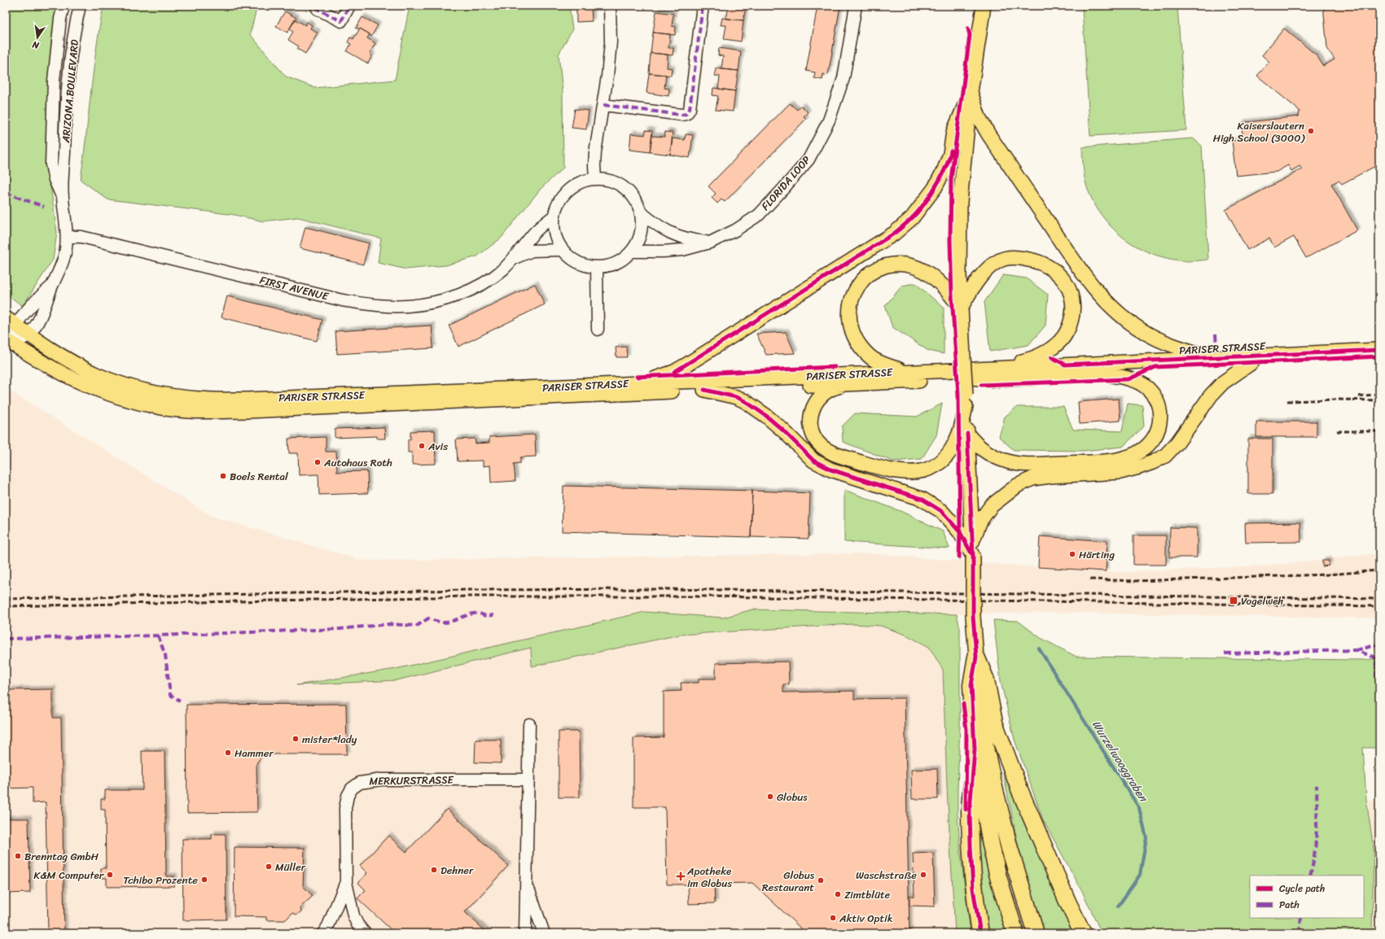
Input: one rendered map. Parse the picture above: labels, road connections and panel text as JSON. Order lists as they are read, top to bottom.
{
  "streets": {
    "main road": ["PARISER STRASSE"],
    "street": [
      "ARIZONA BOULEVARD",
      "FLORIDA LOOP",
      "FIRST AVENUE",
      "MERKURSTRASSE"
    ]
  },
  "crossings": [
    ["ARIZONA BOULEVARD", "FIRST AVENUE"],
    ["ARIZONA BOULEVARD", "PARISER STRASSE"],
    ["FLORIDA LOOP", "FIRST AVENUE"]
  ],
  "water": ["Wurzelwooggraben"],
  "places": {
    "other": [
      "Kaiserslautern High School (3000)",
      "Avis",
      "Autohaus Roth",
      "Boels Rental",
      "Härting",
      "mister*lady",
      "Hammer",
      "Globus",
      "Brenntag GmbH",
      "Müller",
      "Dehner",
      "K&M Computer",
      "Waschstraße",
      "Tchibo Prozente",
      "Globus Restaurant",
      "Zimtblüte",
      "Aktiv Optik"
    ],
    "transit": ["Vogelweh"],
    "health": ["Apotheke im Globus"]
  },
  "legend": ["Cycle path", "Path"],
  "north": "bottom"
}
